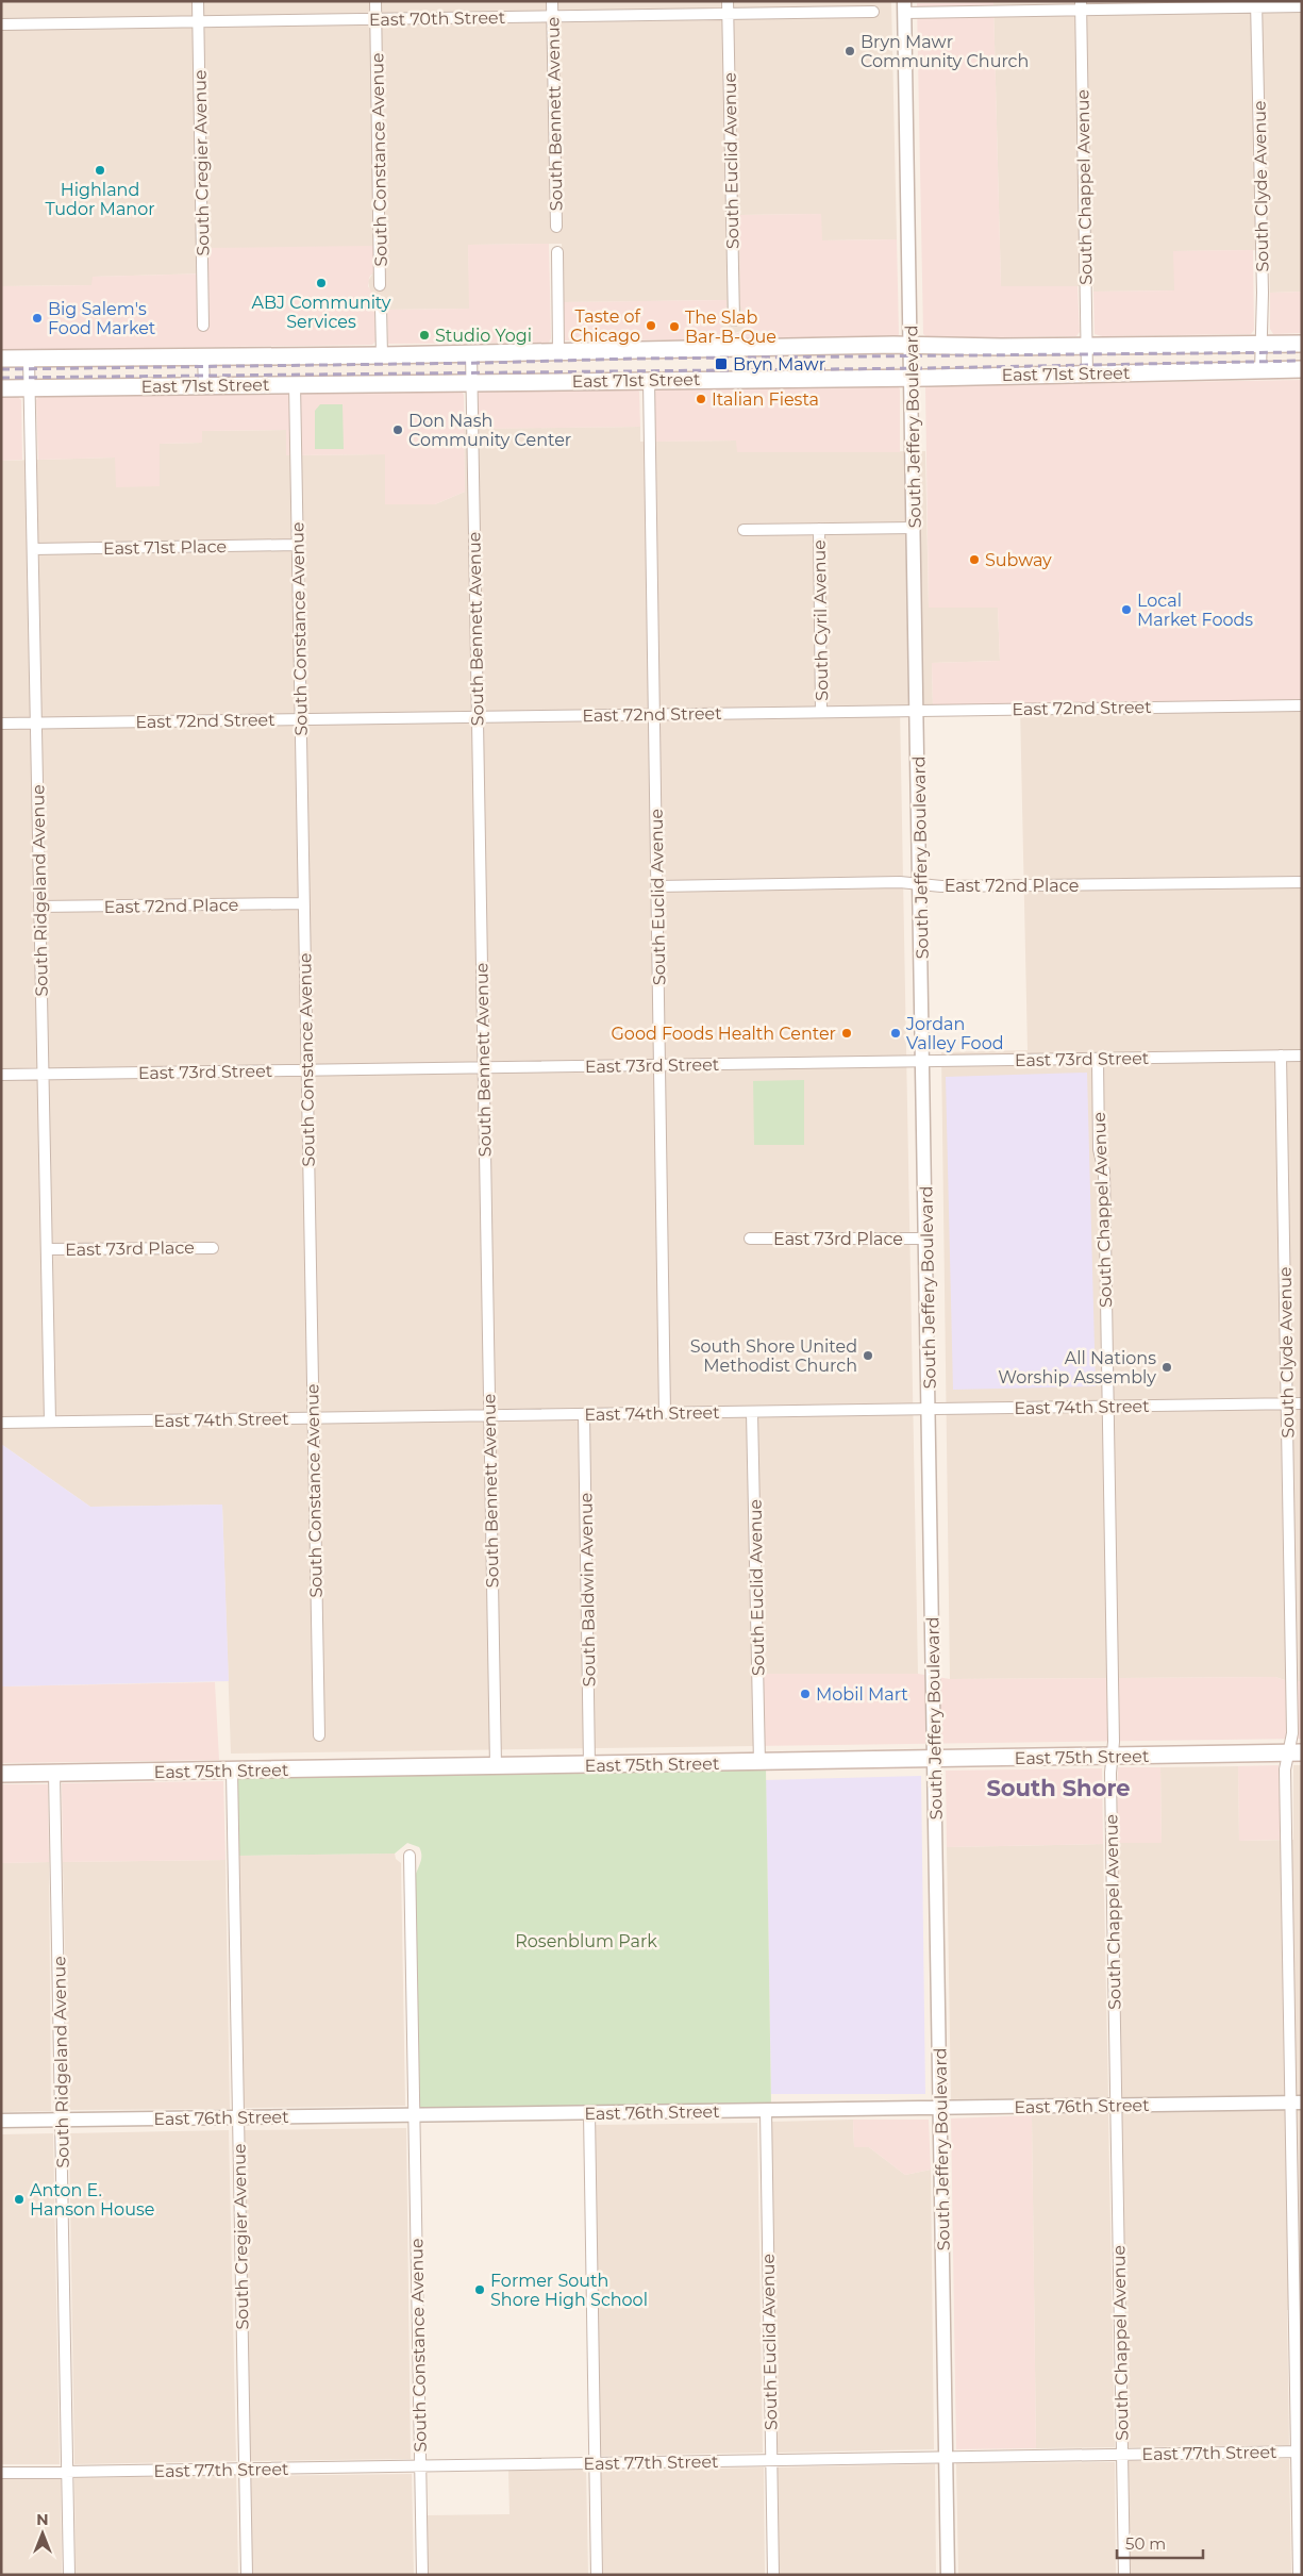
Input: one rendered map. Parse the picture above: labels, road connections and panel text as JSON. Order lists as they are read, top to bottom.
{
  "streets": {
    "main road": ["East 71st Street", "East 75th Street"],
    "street": [
      "East 70th Street",
      "South Bennett Avenue",
      "South Constance Avenue",
      "South Euclid Avenue",
      "South Cregier Avenue",
      "South Clyde Avenue",
      "South Chappel Avenue",
      "South Jeffery Boulevard",
      "East 71st Place",
      "South Cyril Avenue",
      "East 72nd Street",
      "East 72nd Place",
      "South Ridgeland Avenue",
      "East 73rd Street",
      "East 73rd Place",
      "East 74th Street",
      "South Baldwin Avenue",
      "East 76th Street",
      "East 77th Street"
    ]
  },
  "crossings": [
    ["East 70th Street", "South Bennett Avenue"],
    ["East 70th Street", "South Constance Avenue"],
    ["East 70th Street", "South Euclid Avenue"],
    ["East 70th Street", "South Cregier Avenue"],
    ["South Bennett Avenue", "East 71st Street"],
    ["South Bennett Avenue", "East 72nd Street"],
    ["South Bennett Avenue", "East 73rd Street"],
    ["South Bennett Avenue", "East 74th Street"],
    ["South Bennett Avenue", "East 75th Street"],
    ["South Constance Avenue", "East 71st Street"],
    ["South Constance Avenue", "East 71st Place"],
    ["South Constance Avenue", "East 72nd Street"],
    ["South Constance Avenue", "East 72nd Place"],
    ["South Constance Avenue", "East 73rd Street"],
    ["South Constance Avenue", "East 74th Street"],
    ["South Constance Avenue", "East 76th Street"],
    ["South Constance Avenue", "East 77th Street"],
    ["South Euclid Avenue", "East 71st Street"],
    ["South Euclid Avenue", "East 72nd Street"],
    ["South Euclid Avenue", "East 72nd Place"],
    ["South Euclid Avenue", "East 73rd Street"],
    ["South Euclid Avenue", "East 74th Street"],
    ["South Euclid Avenue", "East 75th Street"],
    ["South Euclid Avenue", "East 76th Street"],
    ["South Euclid Avenue", "East 77th Street"],
    ["South Cregier Avenue", "East 75th Street"],
    ["South Cregier Avenue", "East 76th Street"],
    ["South Cregier Avenue", "East 77th Street"],
    ["South Clyde Avenue", "East 71st Street"],
    ["South Clyde Avenue", "East 73rd Street"],
    ["South Clyde Avenue", "East 74th Street"],
    ["South Clyde Avenue", "East 75th Street"],
    ["South Clyde Avenue", "East 76th Street"],
    ["South Clyde Avenue", "East 77th Street"],
    ["South Chappel Avenue", "East 71st Street"],
    ["South Chappel Avenue", "East 73rd Street"],
    ["South Chappel Avenue", "East 74th Street"],
    ["South Chappel Avenue", "East 75th Street"],
    ["South Chappel Avenue", "East 76th Street"],
    ["South Chappel Avenue", "East 77th Street"],
    ["East 71st Street", "South Jeffery Boulevard"],
    ["East 71st Street", "South Ridgeland Avenue"],
    ["South Jeffery Boulevard", "East 72nd Street"],
    ["South Jeffery Boulevard", "East 72nd Place"],
    ["South Jeffery Boulevard", "East 73rd Street"],
    ["South Jeffery Boulevard", "East 73rd Place"],
    ["South Jeffery Boulevard", "East 74th Street"],
    ["South Jeffery Boulevard", "East 75th Street"],
    ["South Jeffery Boulevard", "East 76th Street"],
    ["South Jeffery Boulevard", "East 77th Street"],
    ["East 71st Place", "South Ridgeland Avenue"],
    ["South Cyril Avenue", "East 72nd Street"],
    ["East 72nd Street", "South Ridgeland Avenue"],
    ["East 72nd Place", "South Ridgeland Avenue"],
    ["South Ridgeland Avenue", "East 73rd Street"],
    ["South Ridgeland Avenue", "East 73rd Place"],
    ["South Ridgeland Avenue", "East 74th Street"],
    ["South Ridgeland Avenue", "East 75th Street"],
    ["South Ridgeland Avenue", "East 76th Street"],
    ["South Ridgeland Avenue", "East 77th Street"],
    ["East 74th Street", "South Baldwin Avenue"],
    ["South Baldwin Avenue", "East 75th Street"]
  ],
  "districts": ["South Shore"],
  "parks": ["Rosenblum Park"],
  "places": {
    "other": [
      "Bryn Mawr Community Church",
      "Highland Tudor Manor",
      "ABJ Community Services",
      "Big Salem's Food Market",
      "Taste of Chicago",
      "The Slab Bar-B-Que",
      "Studio Yogi",
      "Italian Fiesta",
      "Don Nash Community Center",
      "Subway",
      "Local Market Foods",
      "Good Foods Health Center",
      "Jordan Valley Food",
      "South Shore United Methodist Church",
      "All Nations Worship Assembly",
      "Mobil Mart",
      "Anton E. Hanson House",
      "Former South Shore High School"
    ],
    "transit": ["Bryn Mawr"]
  },
  "scale_bar": "50 m",
  "north": "top"
}
